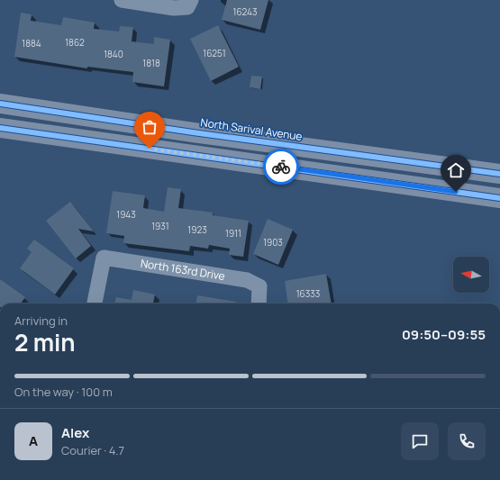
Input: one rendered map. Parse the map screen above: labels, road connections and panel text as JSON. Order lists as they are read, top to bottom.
{
  "streets": {
    "main road": ["North Sarival Avenue"],
    "street": ["North 163rd Drive"]
  },
  "house_numbers": [
    "16243",
    "1862",
    "1884",
    "16251",
    "1840",
    "1818",
    "1943",
    "1931",
    "1923",
    "1911",
    "1903",
    "16333"
  ],
  "north": "left",
  "page": {
    "heading": ["2 min", "Arriving in", "09:50–09:55"],
    "panel": ["Alex", "Courier · 4.7"],
    "bar": "On the way · 100 m",
    "round": "A"
  }
}
